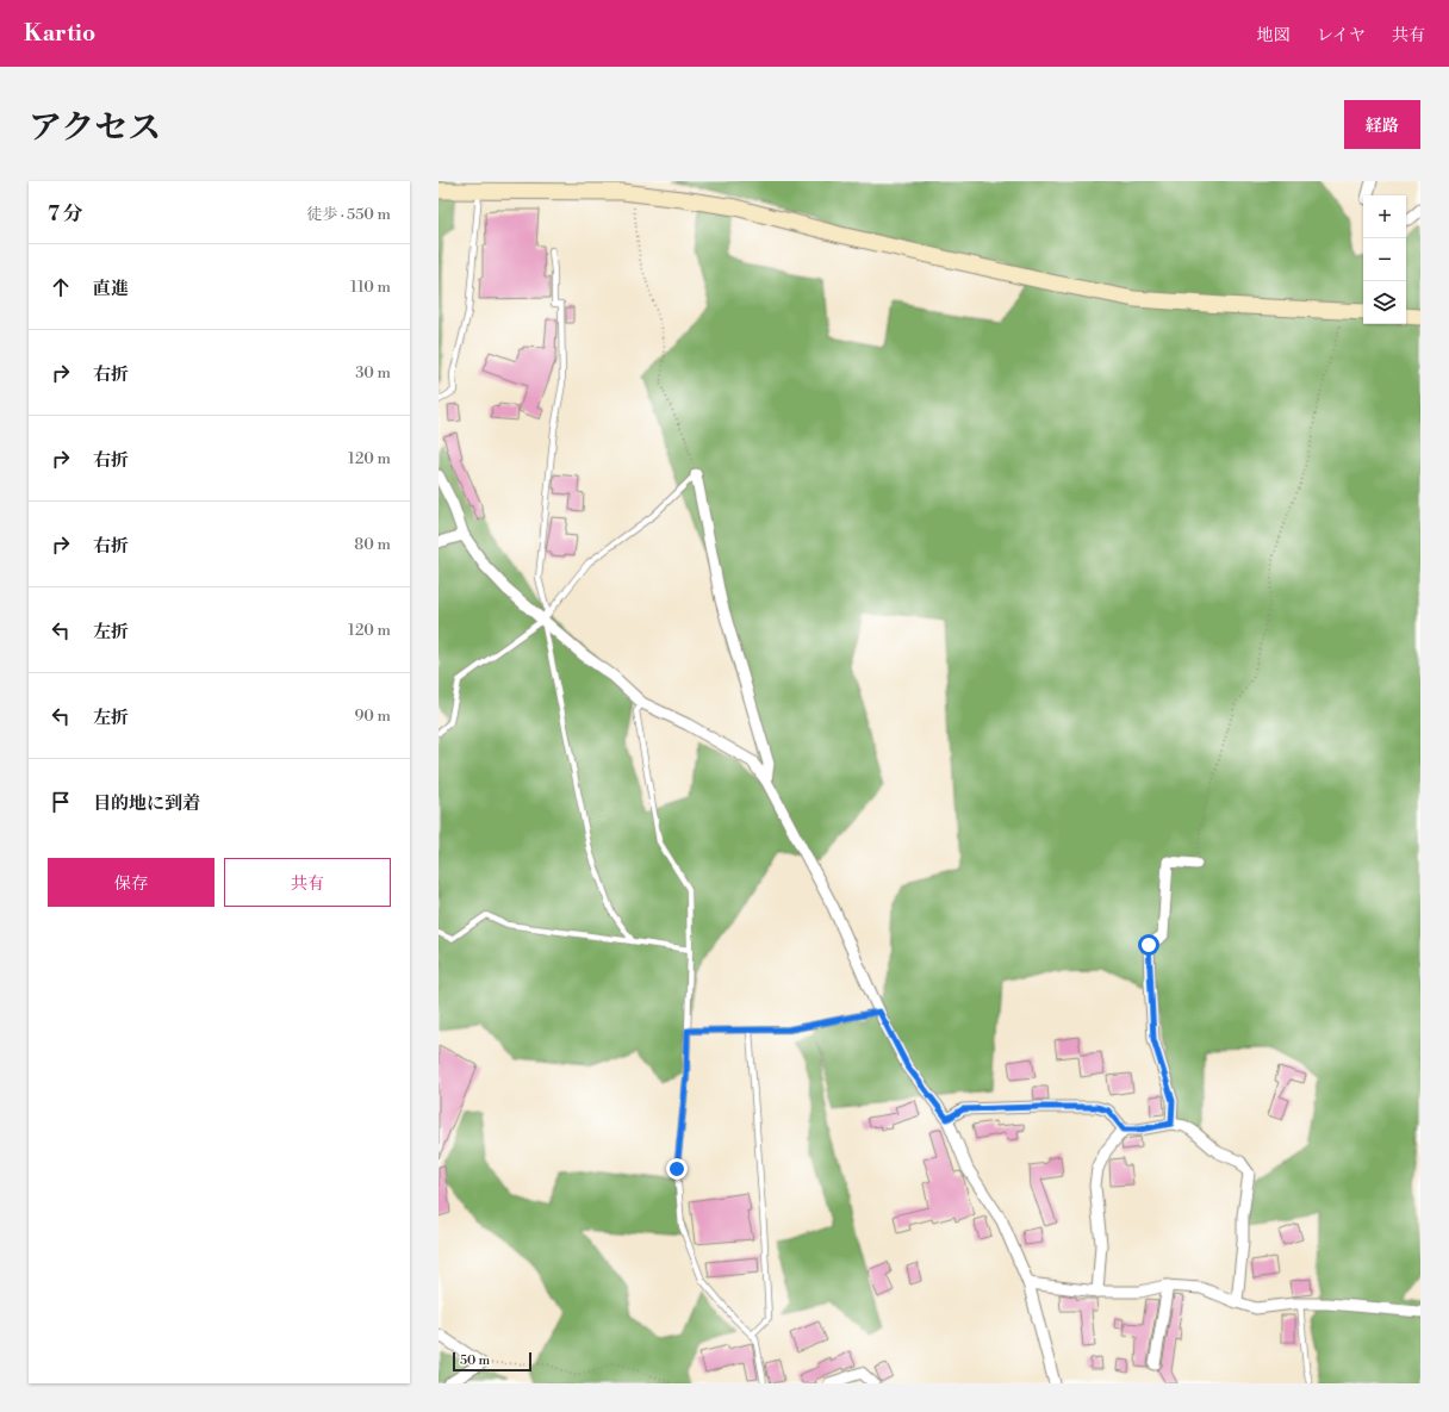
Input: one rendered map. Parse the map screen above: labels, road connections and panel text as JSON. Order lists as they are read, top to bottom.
{
  "scale_bar": "50 m",
  "page": {
    "header": "Kartio",
    "nav": ["地図", "レイヤ", "共有"],
    "title": "アクセス",
    "buttons": [
      "経路",
      ["保存", "共有"]
    ],
    "heading": ["7 分", "徒歩 · 550 m"],
    "map_buttons": ["+", "−"],
    "list": [
      ["直進", "110 m"],
      ["右折", "30 m"],
      ["右折", "120 m"],
      ["右折", "80 m"],
      ["左折", "120 m"],
      ["左折", "90 m"],
      "目的地に到着"
    ],
    "scale": "50 m"
  }
}
